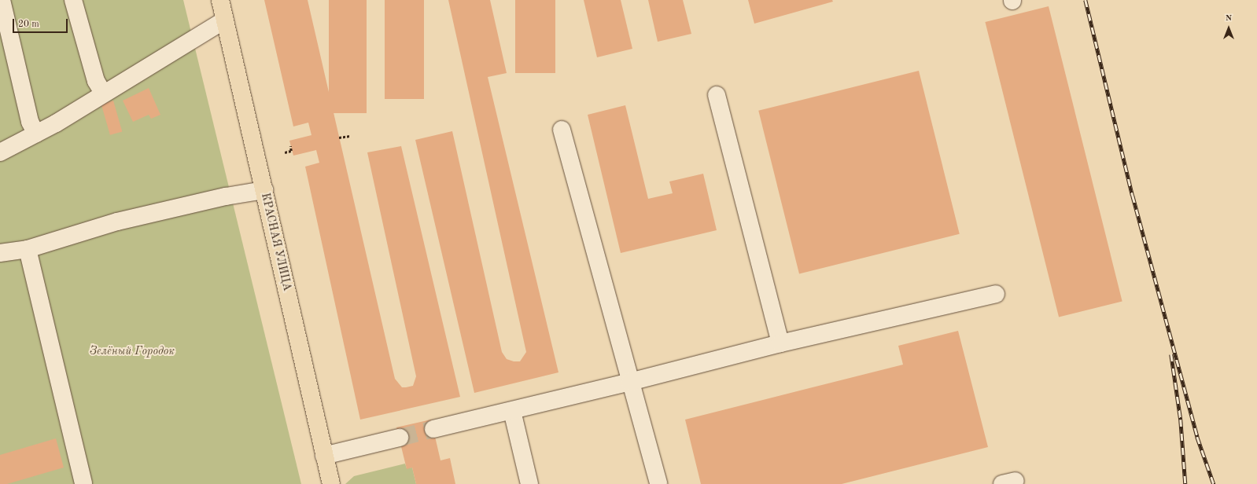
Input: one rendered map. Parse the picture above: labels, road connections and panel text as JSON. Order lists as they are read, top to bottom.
{
  "streets": {
    "main road": ["КРАСНАЯ УЛИЦА"]
  },
  "parks": ["Зелёный Городок"],
  "scale_bar": "20 m",
  "north": "top"
}
